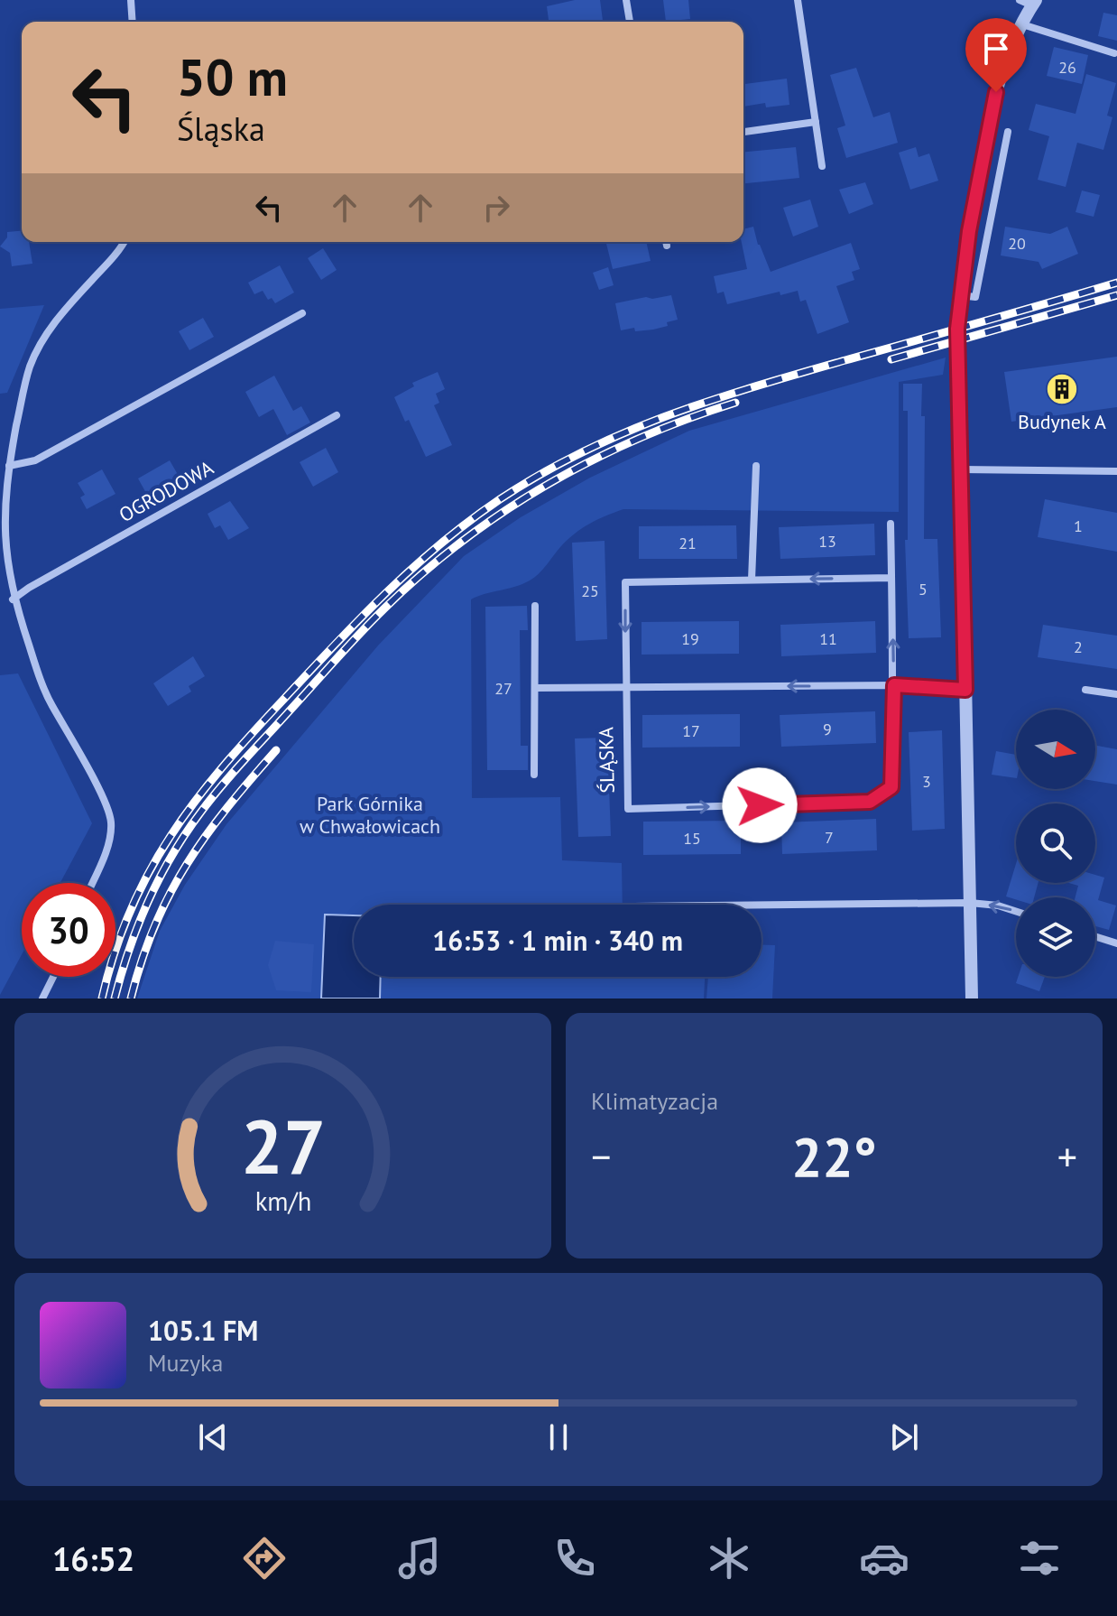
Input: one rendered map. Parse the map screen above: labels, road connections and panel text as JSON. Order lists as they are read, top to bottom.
{
  "streets": {
    "street": ["OGRODOWA", "ŚLĄSKA"]
  },
  "parks": ["Park Górnika w Chwałowicach"],
  "places": {
    "building": ["Budynek A"]
  },
  "house_numbers": [
    "26",
    "20",
    "1",
    "13",
    "21",
    "5",
    "25",
    "19",
    "11",
    "2",
    "27",
    "9",
    "17",
    "3",
    "7",
    "15"
  ],
  "north": "right",
  "page": {
    "turn": ["50 m", "Śląska"],
    "limit": "30",
    "trip": "16:53 · 1 min · 340 m",
    "tile": "Klimatyzacja",
    "heat": ["−", "22°", "+"],
    "song": ["105.1 FM", "Muzyka"],
    "tabs": "16:52",
    "gauge": ["27", "km/h"]
  }
}
